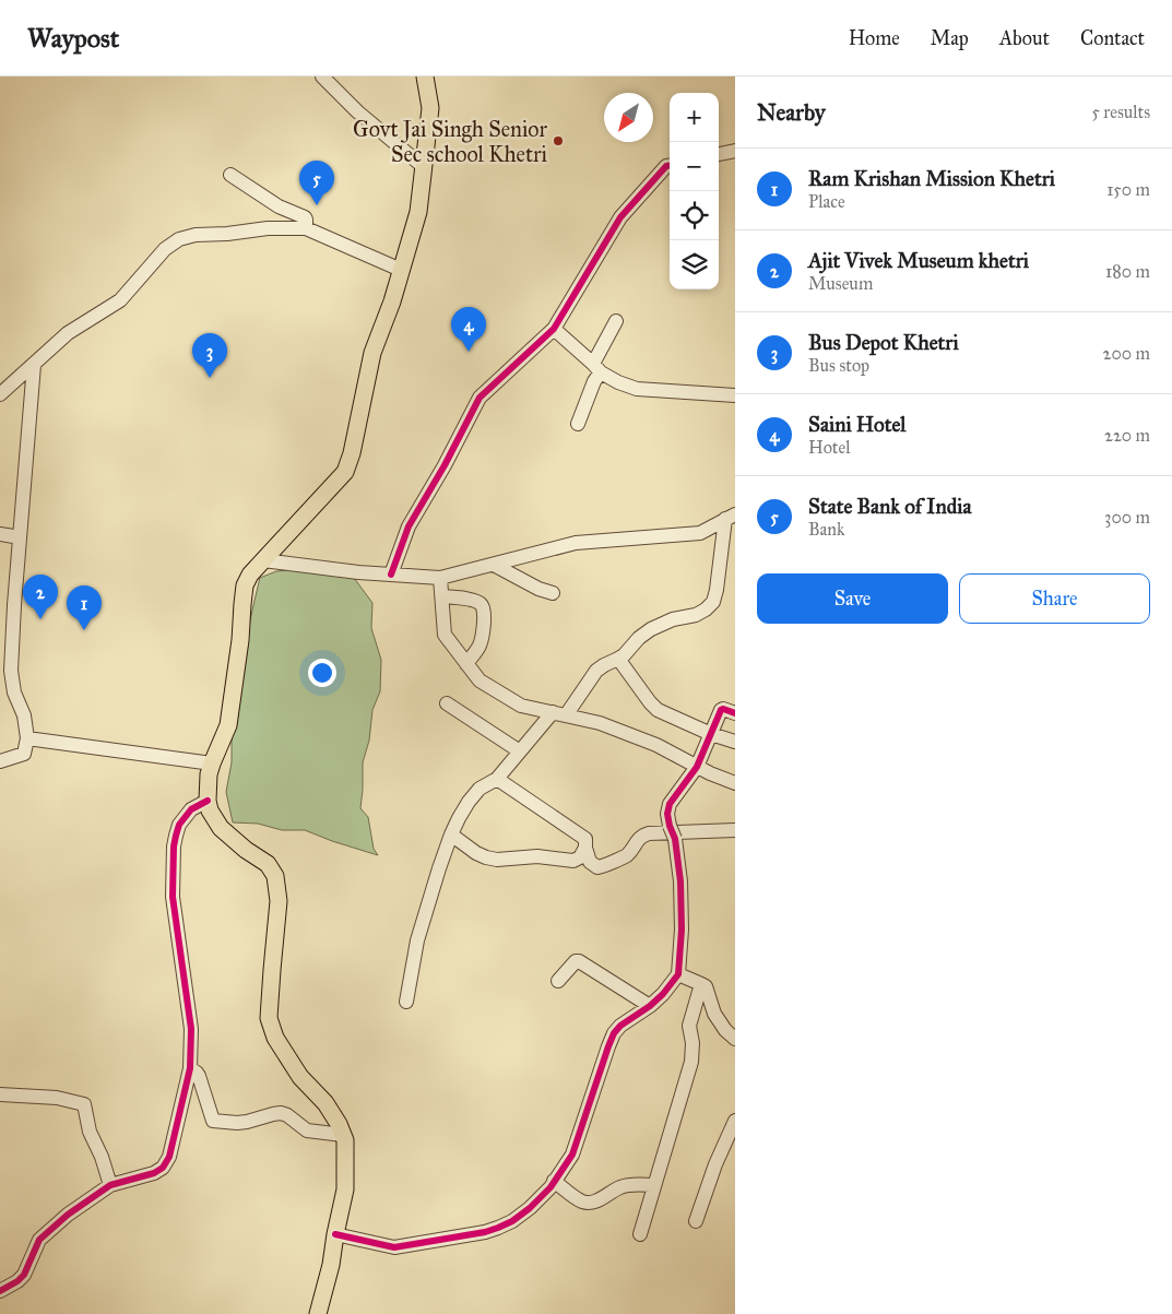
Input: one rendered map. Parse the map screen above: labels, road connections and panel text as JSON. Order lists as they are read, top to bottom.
{
  "places": ["Govt Jai Singh Senior Sec school Khetri"],
  "north": "bottom left",
  "page": {
    "header": "Waypost",
    "nav": [
      "Home",
      "Map",
      "About",
      "Contact"
    ],
    "heading": ["Nearby", "5 results"],
    "map_buttons": ["+", "−"],
    "list": [
      {
        "mark": "1",
        "name": "Ram Krishan Mission Khetri",
        "note": "Place",
        "value": "150 m"
      },
      {
        "mark": "2",
        "name": "Ajit Vivek Museum khetri",
        "note": "Museum",
        "value": "180 m"
      },
      {
        "mark": "3",
        "name": "Bus Depot Khetri",
        "note": "Bus stop",
        "value": "200 m"
      },
      {
        "mark": "4",
        "name": "Saini Hotel",
        "note": "Hotel",
        "value": "220 m"
      },
      {
        "mark": "5",
        "name": "State Bank of India",
        "note": "Bank",
        "value": "300 m"
      }
    ],
    "pins": [
      "5",
      "4",
      "3",
      "2",
      "1"
    ],
    "buttons": ["Save", "Share"]
  }
}
